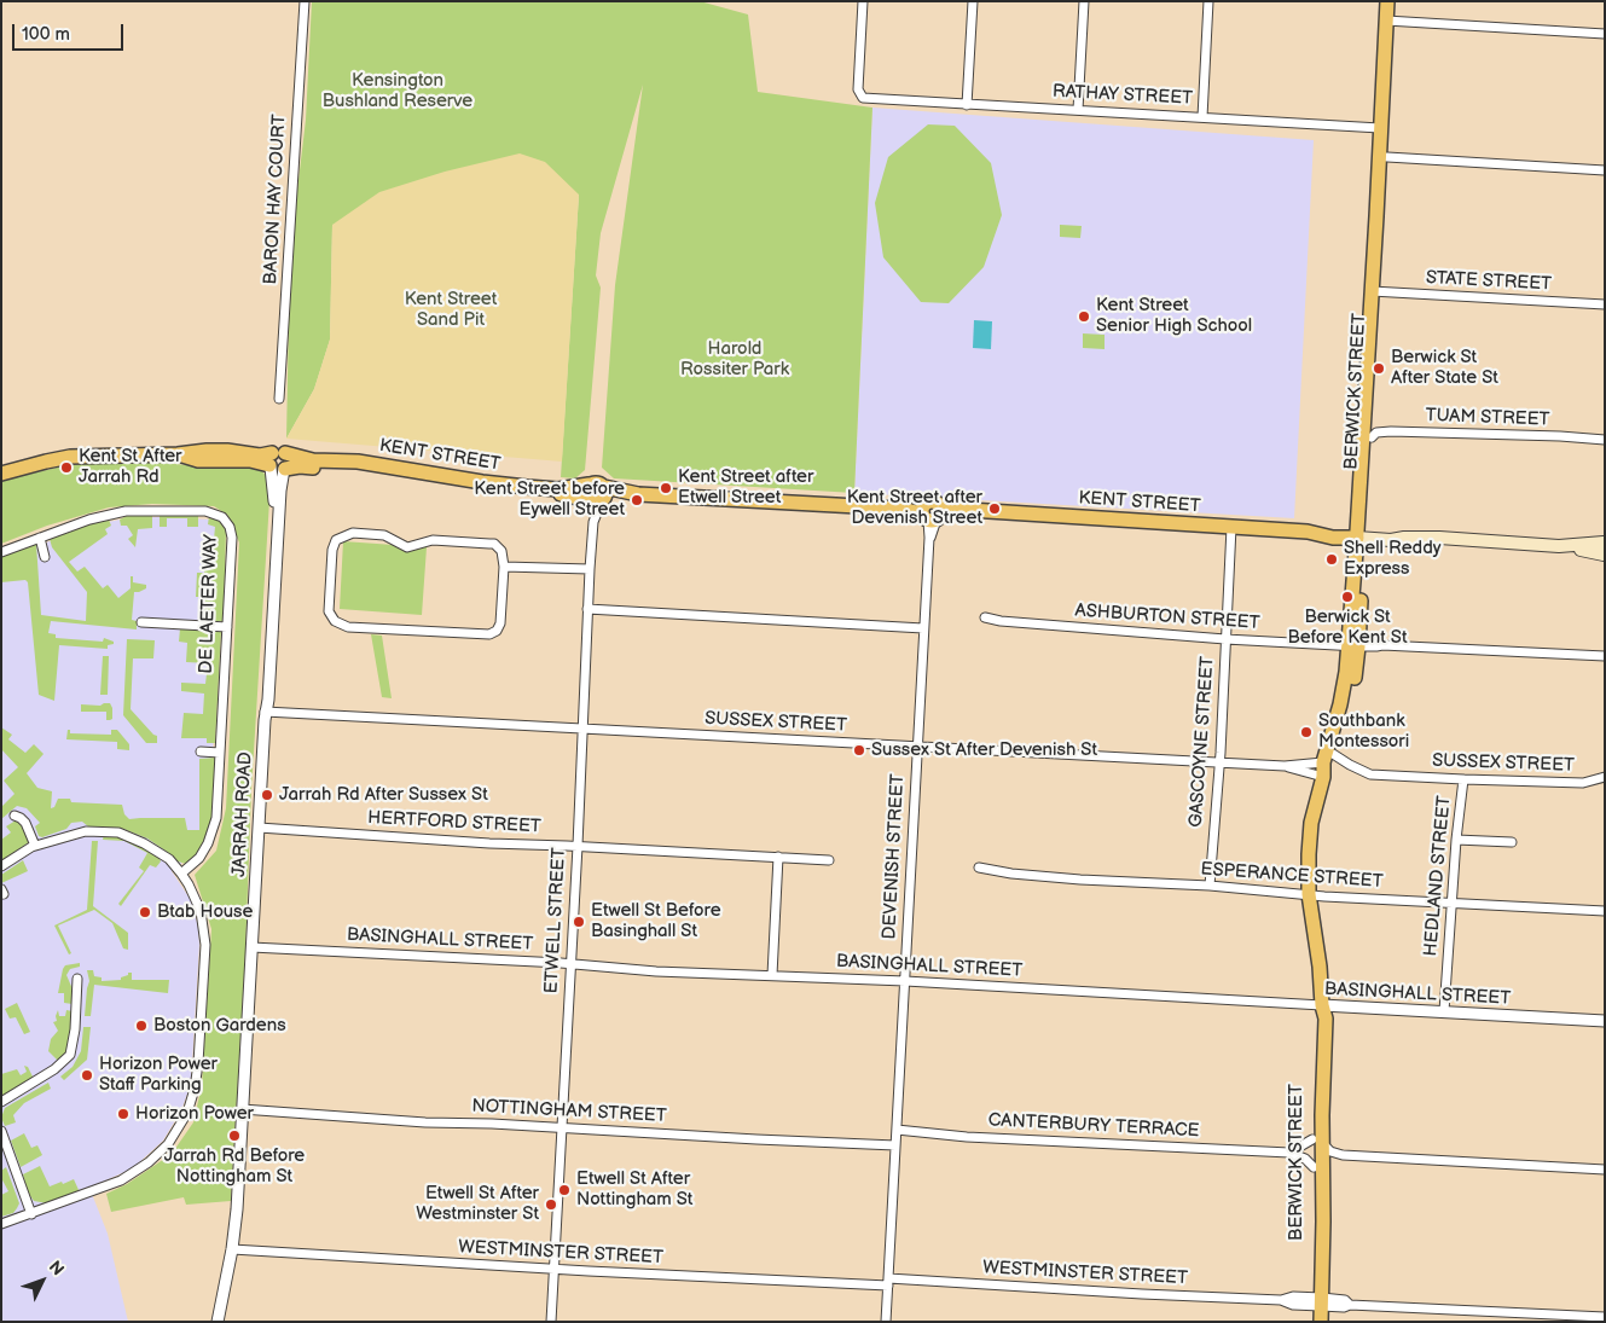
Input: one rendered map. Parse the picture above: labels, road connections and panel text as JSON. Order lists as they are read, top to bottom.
{
  "streets": {
    "main road": ["BERWICK STREET", "KENT STREET"],
    "street": [
      "RATHAY STREET",
      "BARON HAY COURT",
      "STATE STREET",
      "TUAM STREET",
      "DE LAETER WAY",
      "ASHBURTON STREET",
      "SUSSEX STREET",
      "GASCOYNE STREET",
      "JARRAH ROAD",
      "HERTFORD STREET",
      "DEVENISH STREET",
      "ESPERANCE STREET",
      "HEDLAND STREET",
      "ETWELL STREET",
      "BASINGHALL STREET",
      "NOTTINGHAM STREET",
      "CANTERBURY TERRACE",
      "WESTMINSTER STREET"
    ]
  },
  "crossings": [
    ["RATHAY STREET", "BERWICK STREET"],
    ["STATE STREET", "BERWICK STREET"],
    ["BERWICK STREET", "TUAM STREET"],
    ["BERWICK STREET", "KENT STREET"],
    ["BERWICK STREET", "ASHBURTON STREET"],
    ["BERWICK STREET", "SUSSEX STREET"],
    ["BERWICK STREET", "ESPERANCE STREET"],
    ["BERWICK STREET", "BASINGHALL STREET"],
    ["BERWICK STREET", "CANTERBURY TERRACE"],
    ["BERWICK STREET", "WESTMINSTER STREET"],
    ["KENT STREET", "GASCOYNE STREET"],
    ["KENT STREET", "JARRAH ROAD"],
    ["KENT STREET", "DEVENISH STREET"],
    ["KENT STREET", "ETWELL STREET"],
    ["ASHBURTON STREET", "GASCOYNE STREET"],
    ["SUSSEX STREET", "GASCOYNE STREET"],
    ["SUSSEX STREET", "JARRAH ROAD"],
    ["SUSSEX STREET", "DEVENISH STREET"],
    ["SUSSEX STREET", "HEDLAND STREET"],
    ["SUSSEX STREET", "ETWELL STREET"],
    ["GASCOYNE STREET", "ESPERANCE STREET"],
    ["JARRAH ROAD", "HERTFORD STREET"],
    ["JARRAH ROAD", "BASINGHALL STREET"],
    ["JARRAH ROAD", "NOTTINGHAM STREET"],
    ["JARRAH ROAD", "WESTMINSTER STREET"],
    ["HERTFORD STREET", "ETWELL STREET"],
    ["DEVENISH STREET", "BASINGHALL STREET"],
    ["DEVENISH STREET", "NOTTINGHAM STREET"],
    ["DEVENISH STREET", "CANTERBURY TERRACE"],
    ["DEVENISH STREET", "WESTMINSTER STREET"],
    ["ESPERANCE STREET", "HEDLAND STREET"],
    ["HEDLAND STREET", "BASINGHALL STREET"],
    ["ETWELL STREET", "BASINGHALL STREET"],
    ["ETWELL STREET", "NOTTINGHAM STREET"],
    ["ETWELL STREET", "WESTMINSTER STREET"]
  ],
  "parks": ["Kensington Bushland Reserve", "Kent Street Sand Pit", "Harold Rossiter Park"],
  "places": [
    "Kent Street Senior High School",
    "Berwick St After State St",
    "Kent St After Jarrah Rd",
    "Kent Street after Etwell Street",
    "Kent Street before Eywell Street",
    "Kent Street after Devenish Street",
    "Shell Reddy Express",
    "Berwick St Before Kent St",
    "Southbank Montessori",
    "Sussex St After Devenish St",
    "Jarrah Rd After Sussex St",
    "Btab House",
    "Etwell St Before Basinghall St",
    "Boston Gardens",
    "Horizon Power Staff Parking",
    "Horizon Power",
    "Jarrah Rd Before Nottingham St",
    "Etwell St After Nottingham St",
    "Etwell St After Westminster St"
  ],
  "scale_bar": "100 m",
  "north": "top right"
}
